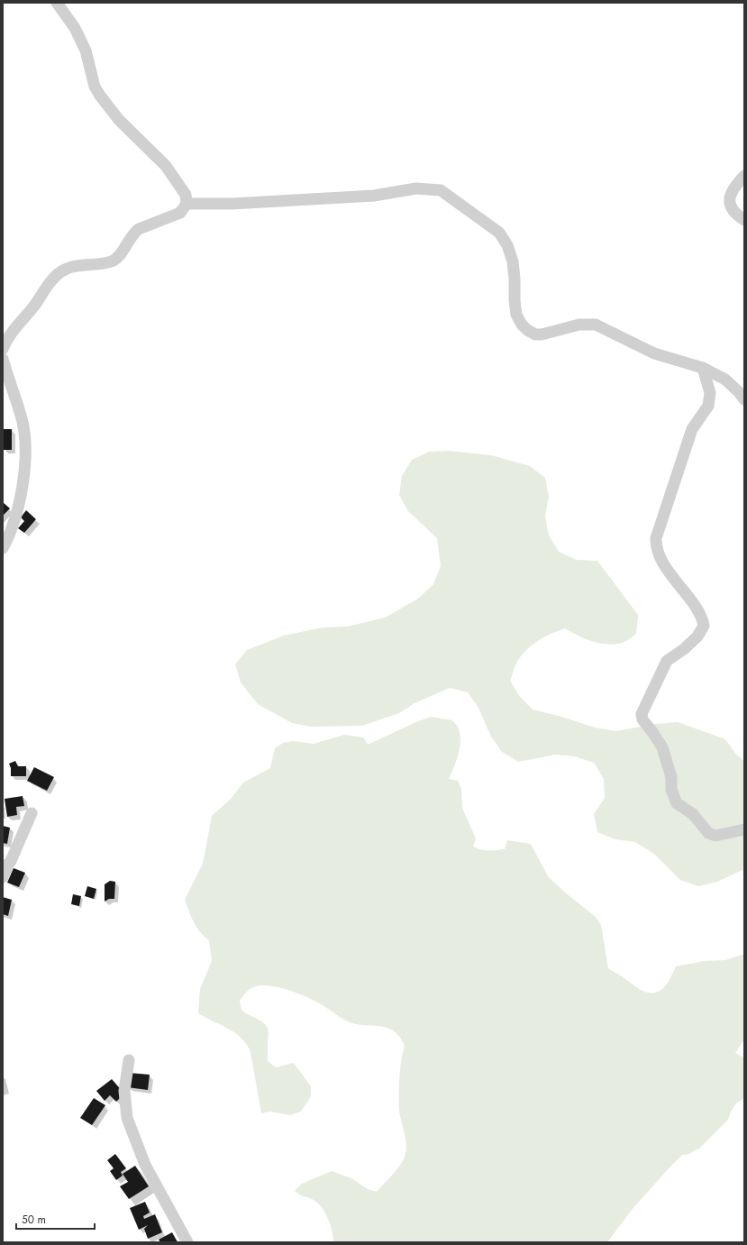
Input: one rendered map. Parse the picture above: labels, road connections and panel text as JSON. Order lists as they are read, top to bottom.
{
  "scale_bar": "50 m"
}
